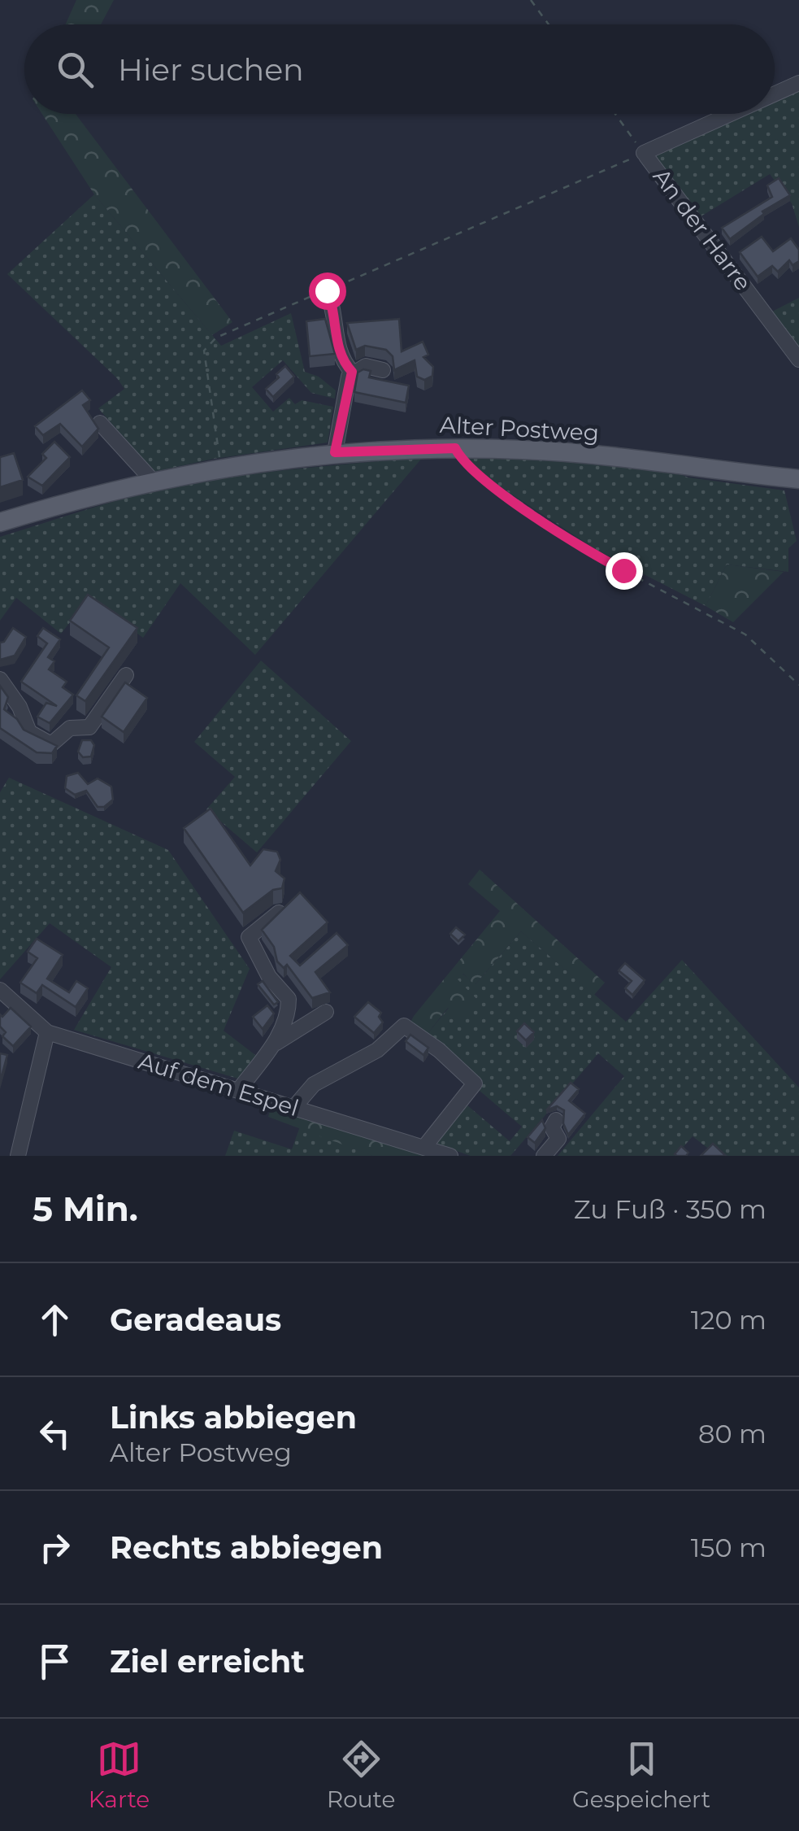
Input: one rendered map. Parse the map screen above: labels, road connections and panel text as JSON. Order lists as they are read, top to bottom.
{
  "streets": {
    "main road": ["Alter Postweg"],
    "street": ["An der Harre", "Auf dem Espel"]
  },
  "page": {
    "search": "Hier suchen",
    "heading": ["5 Min.", "Zu Fuß · 350 m"],
    "list": [
      ["Geradeaus", "120 m"],
      ["Links abbiegen", "Alter Postweg", "80 m"],
      ["Rechts abbiegen", "150 m"],
      "Ziel erreicht"
    ],
    "nav": ["Karte", "Route", "Gespeichert"]
  }
}
